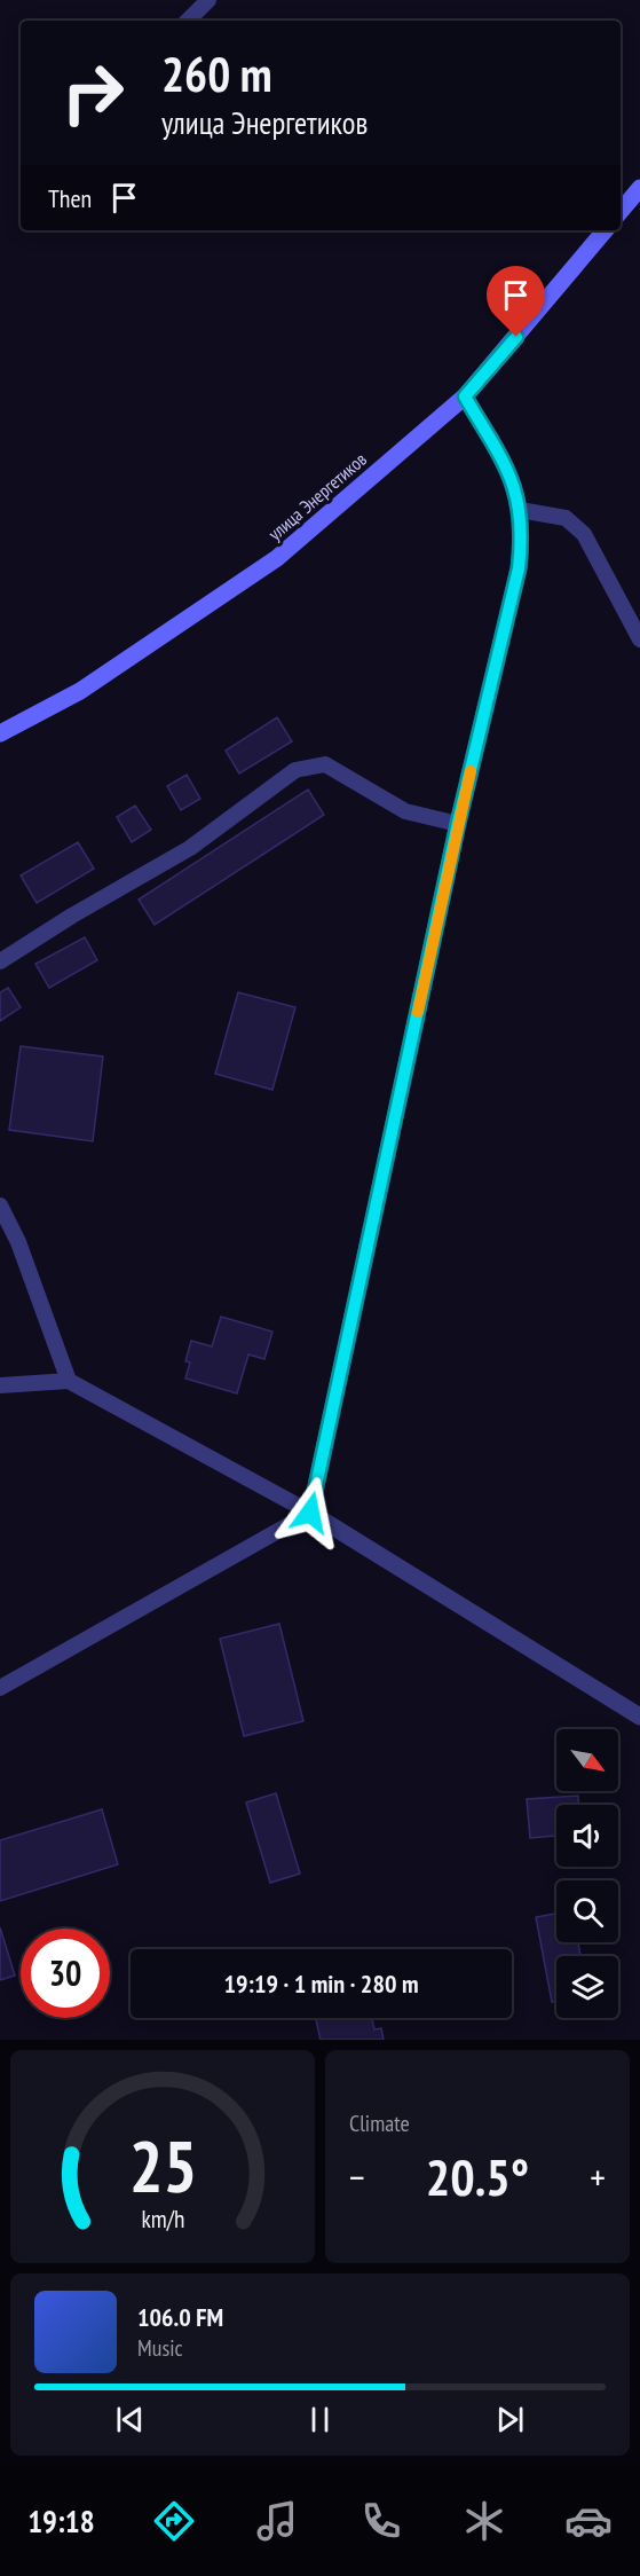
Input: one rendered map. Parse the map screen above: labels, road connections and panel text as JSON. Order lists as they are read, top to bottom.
{
  "streets": {
    "main road": ["улица Энергетиков"]
  },
  "north": "bottom right",
  "page": {
    "turn": ["260 m", "улица Энергетиков"],
    "then": "Then",
    "limit": "30",
    "trip": "19:19 · 1 min · 280 m",
    "tile": "Climate",
    "heat": ["−", "20.5°", "+"],
    "song": ["106.0 FM", "Music"],
    "tabs": "19:18",
    "gauge": ["25", "km/h"]
  }
}
